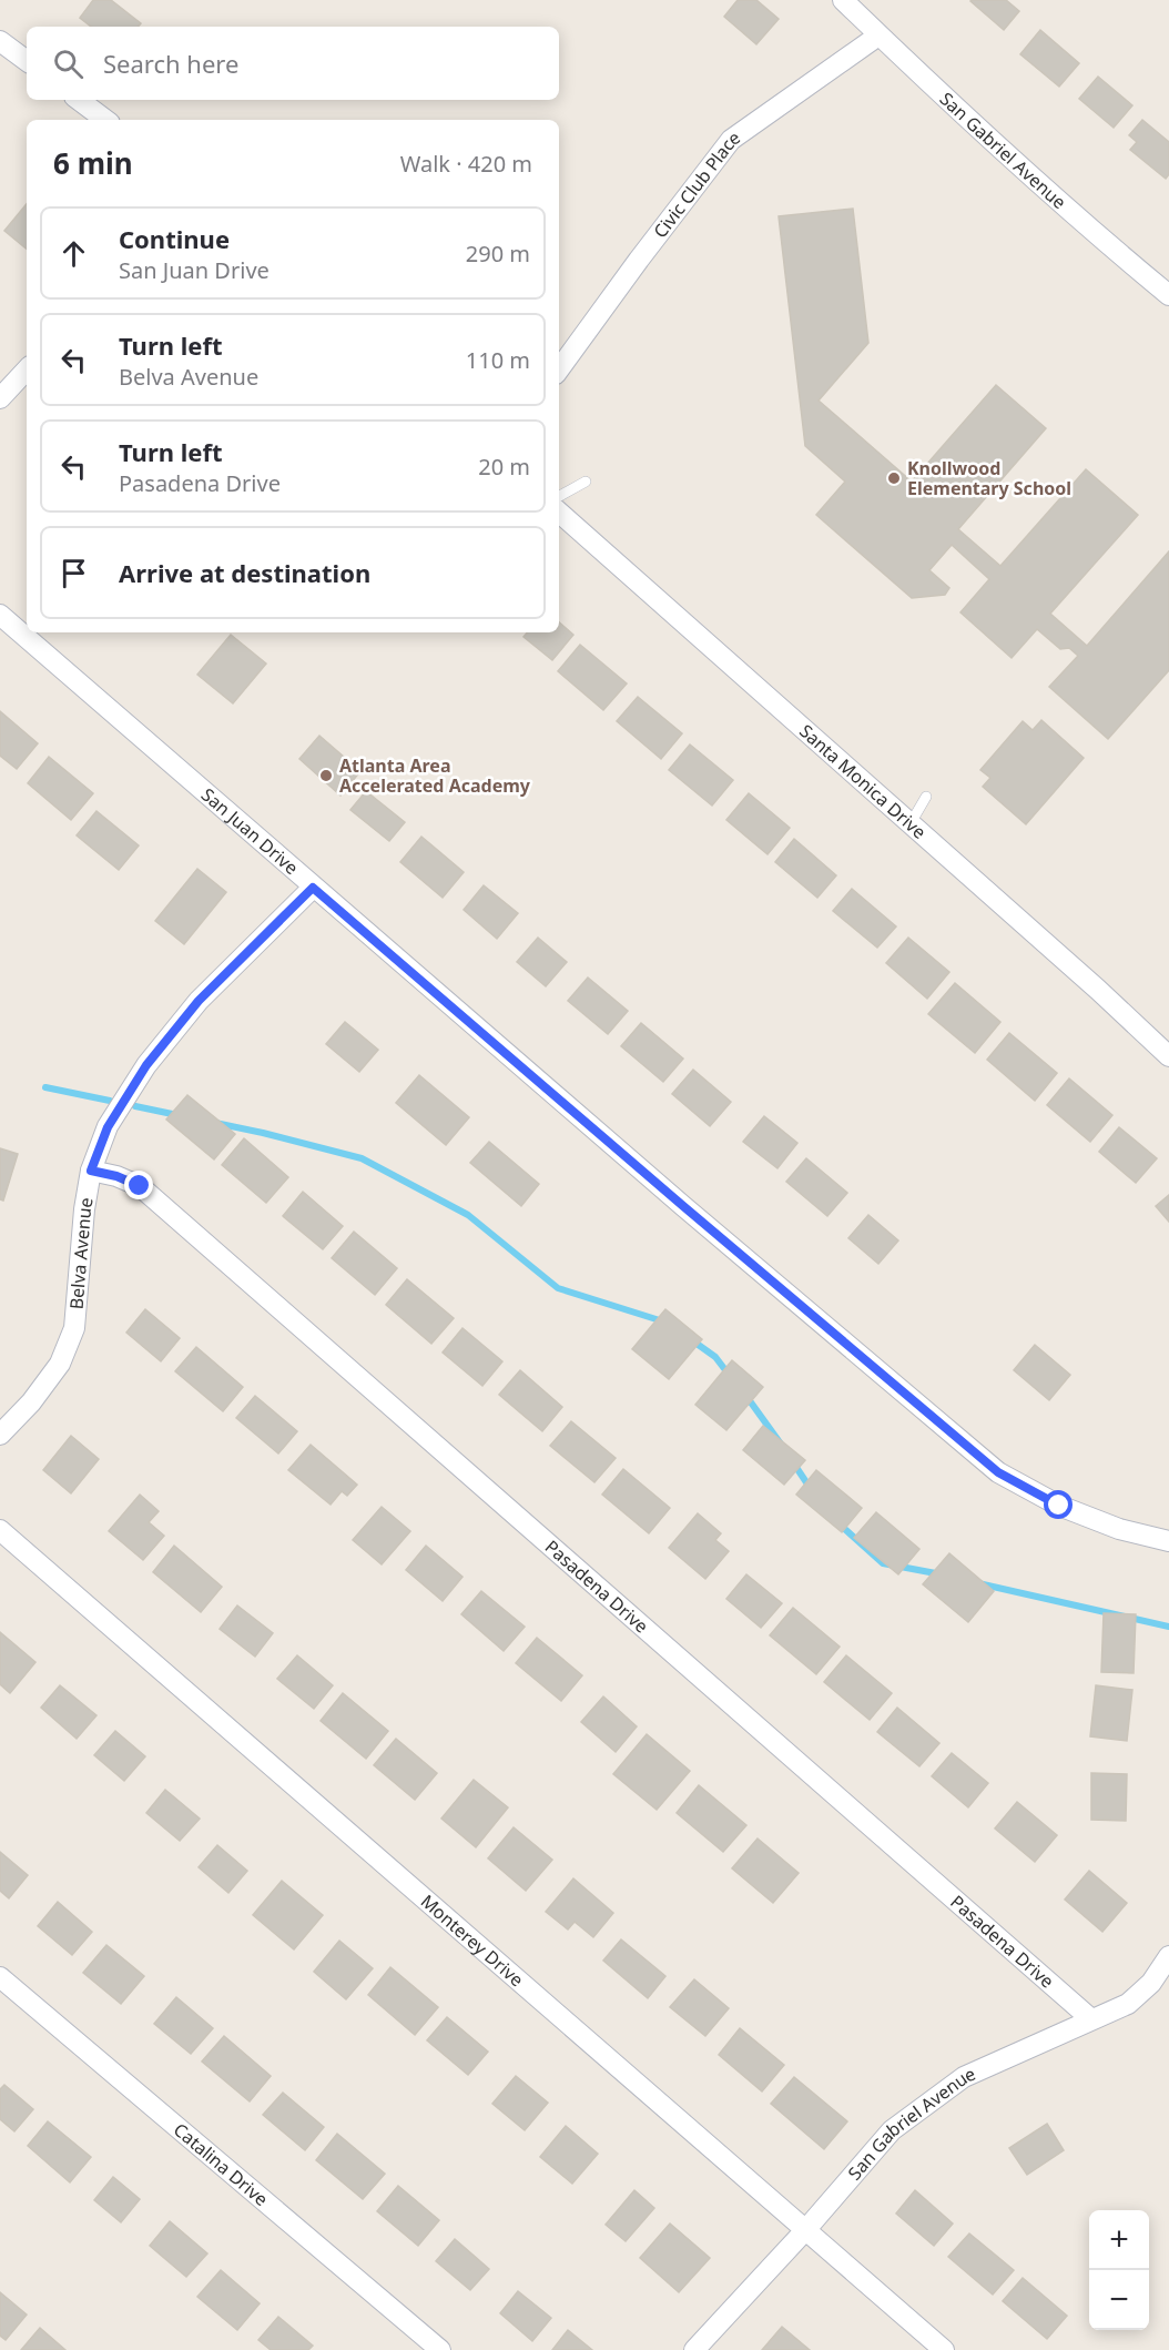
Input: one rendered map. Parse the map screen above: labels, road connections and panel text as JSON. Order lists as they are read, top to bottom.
{
  "streets": {
    "street": [
      "San Gabriel Avenue",
      "Civic Club Place",
      "Santa Monica Drive",
      "San Juan Drive",
      "Belva Avenue",
      "Pasadena Drive",
      "Monterey Drive",
      "Catalina Drive"
    ]
  },
  "crossings": [
    ["San Gabriel Avenue", "Civic Club Place"],
    ["San Gabriel Avenue", "Pasadena Drive"],
    ["San Gabriel Avenue", "Monterey Drive"],
    ["San Juan Drive", "Belva Avenue"],
    ["Belva Avenue", "Pasadena Drive"]
  ],
  "places": ["Knollwood Elementary School", "Atlanta Area Accelerated Academy"],
  "page": {
    "search": "Search here",
    "heading": ["6 min", "Walk · 420 m"],
    "list": [
      ["Continue", "San Juan Drive", "290 m"],
      ["Turn left", "Belva Avenue", "110 m"],
      ["Turn left", "Pasadena Drive", "20 m"],
      "Arrive at destination"
    ],
    "map_buttons": ["+", "−"]
  }
}
